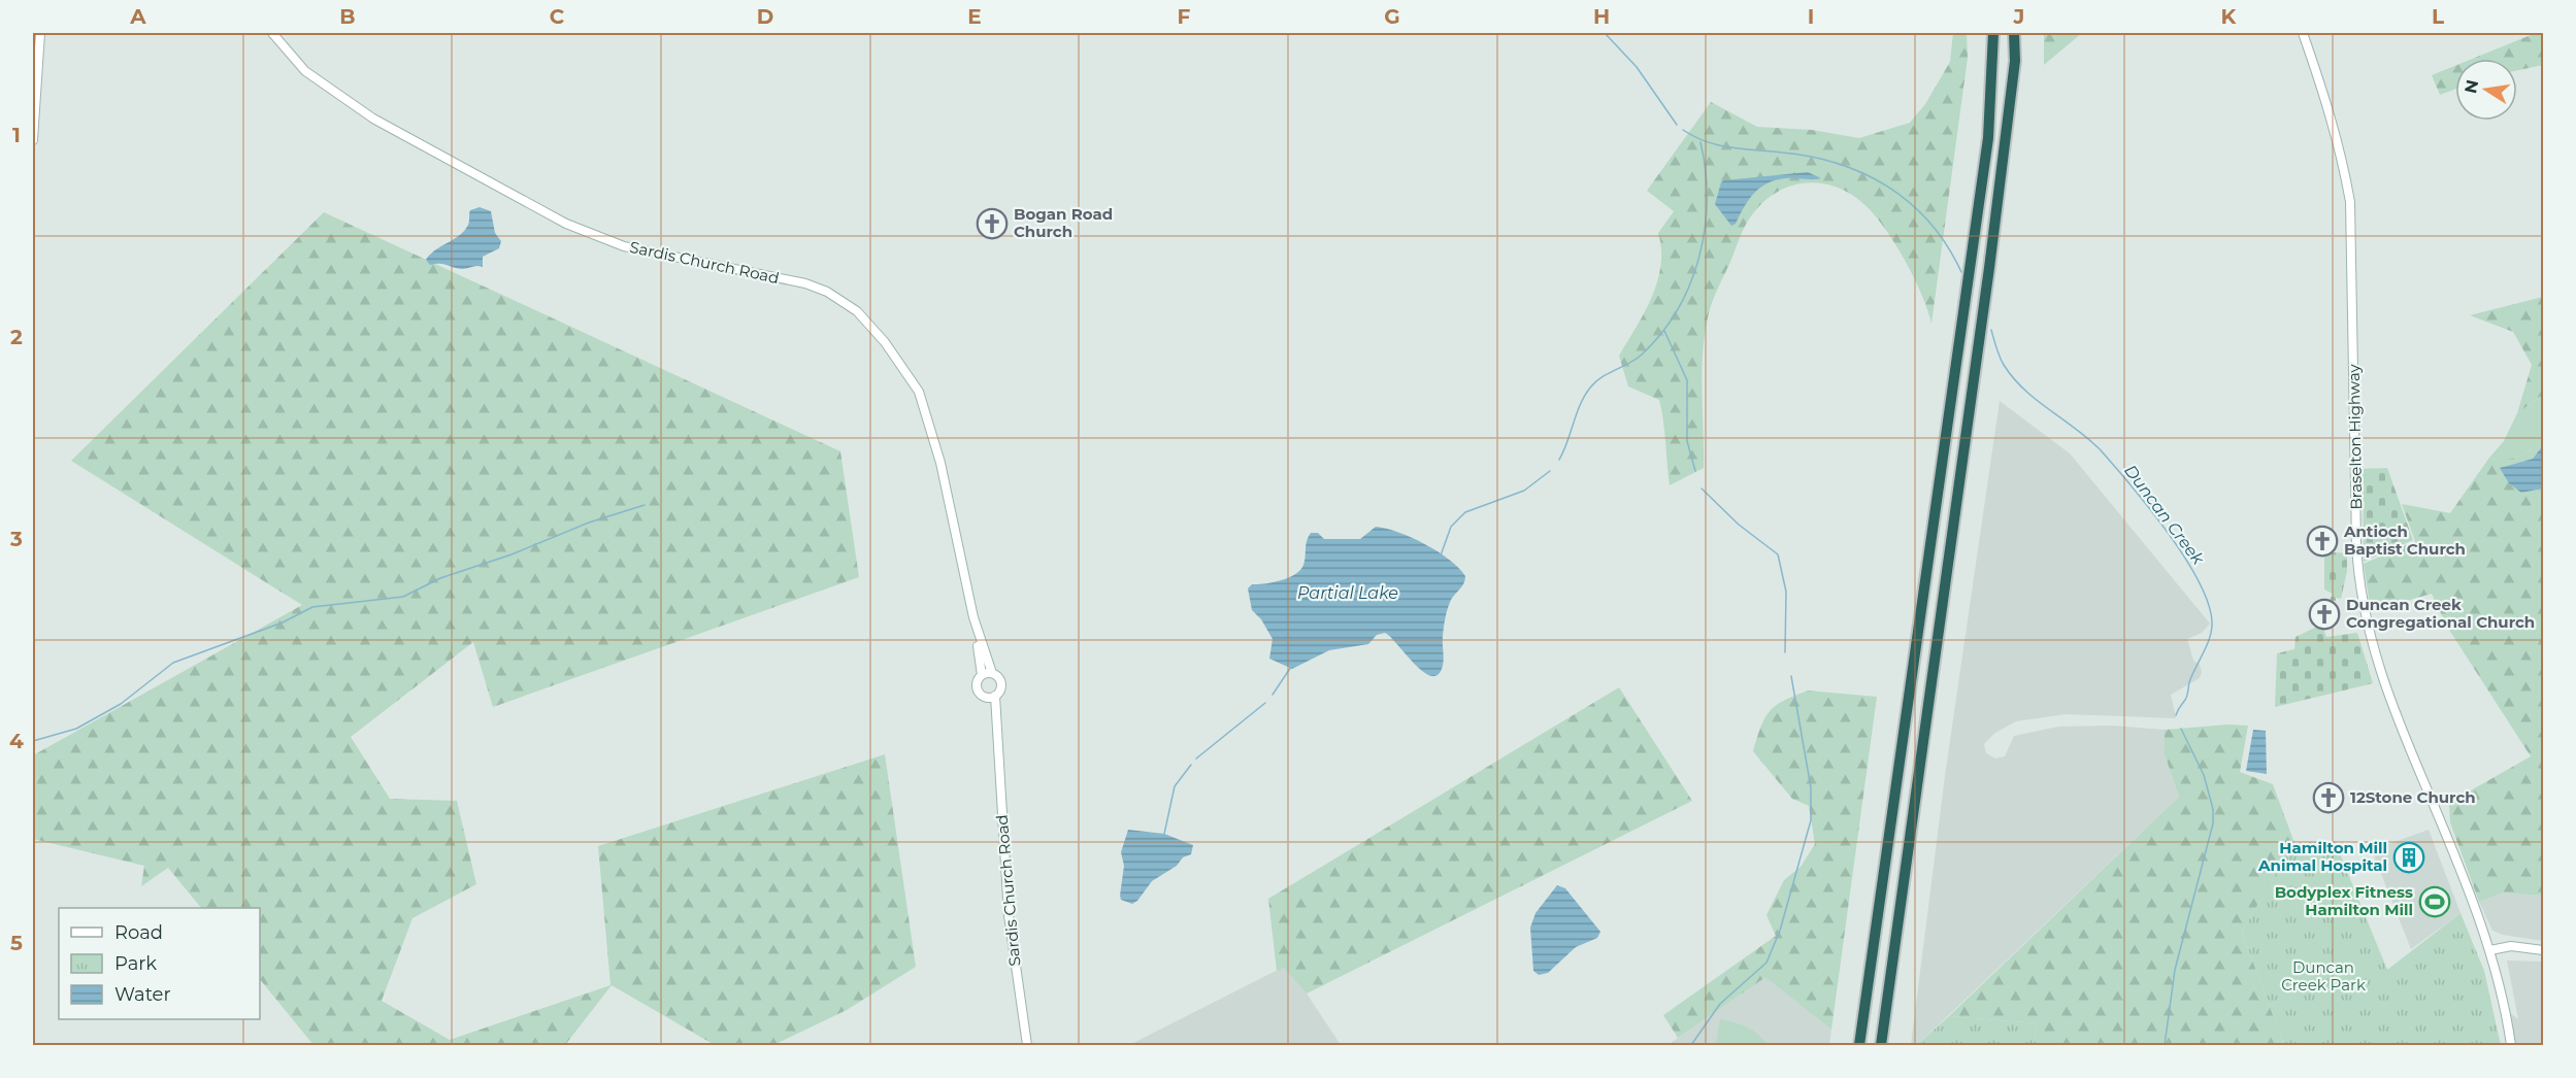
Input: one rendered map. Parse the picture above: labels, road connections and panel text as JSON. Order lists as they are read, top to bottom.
{
  "streets": {
    "street": ["Sardis Church Road", "Braselton Highway"]
  },
  "water": ["Duncan Creek", "Partial Lake"],
  "parks": ["Duncan Creek Park"],
  "places": {
    "church": [
      "Bogan Road Church",
      "Antioch Baptist Church",
      "Duncan Creek Congregational Church",
      "12Stone Church"
    ],
    "building": ["Hamilton Mill Animal Hospital"],
    "sports": ["Bodyplex Fitness Hamilton Mill"]
  },
  "legend": ["Road", "Park", "Water"],
  "north": "left",
  "grid": {
    "columns": [
      "A",
      "B",
      "C",
      "D",
      "E",
      "F",
      "G",
      "H",
      "I",
      "J",
      "K",
      "L"
    ],
    "rows": [
      "1",
      "2",
      "3",
      "4",
      "5"
    ]
  }
}
